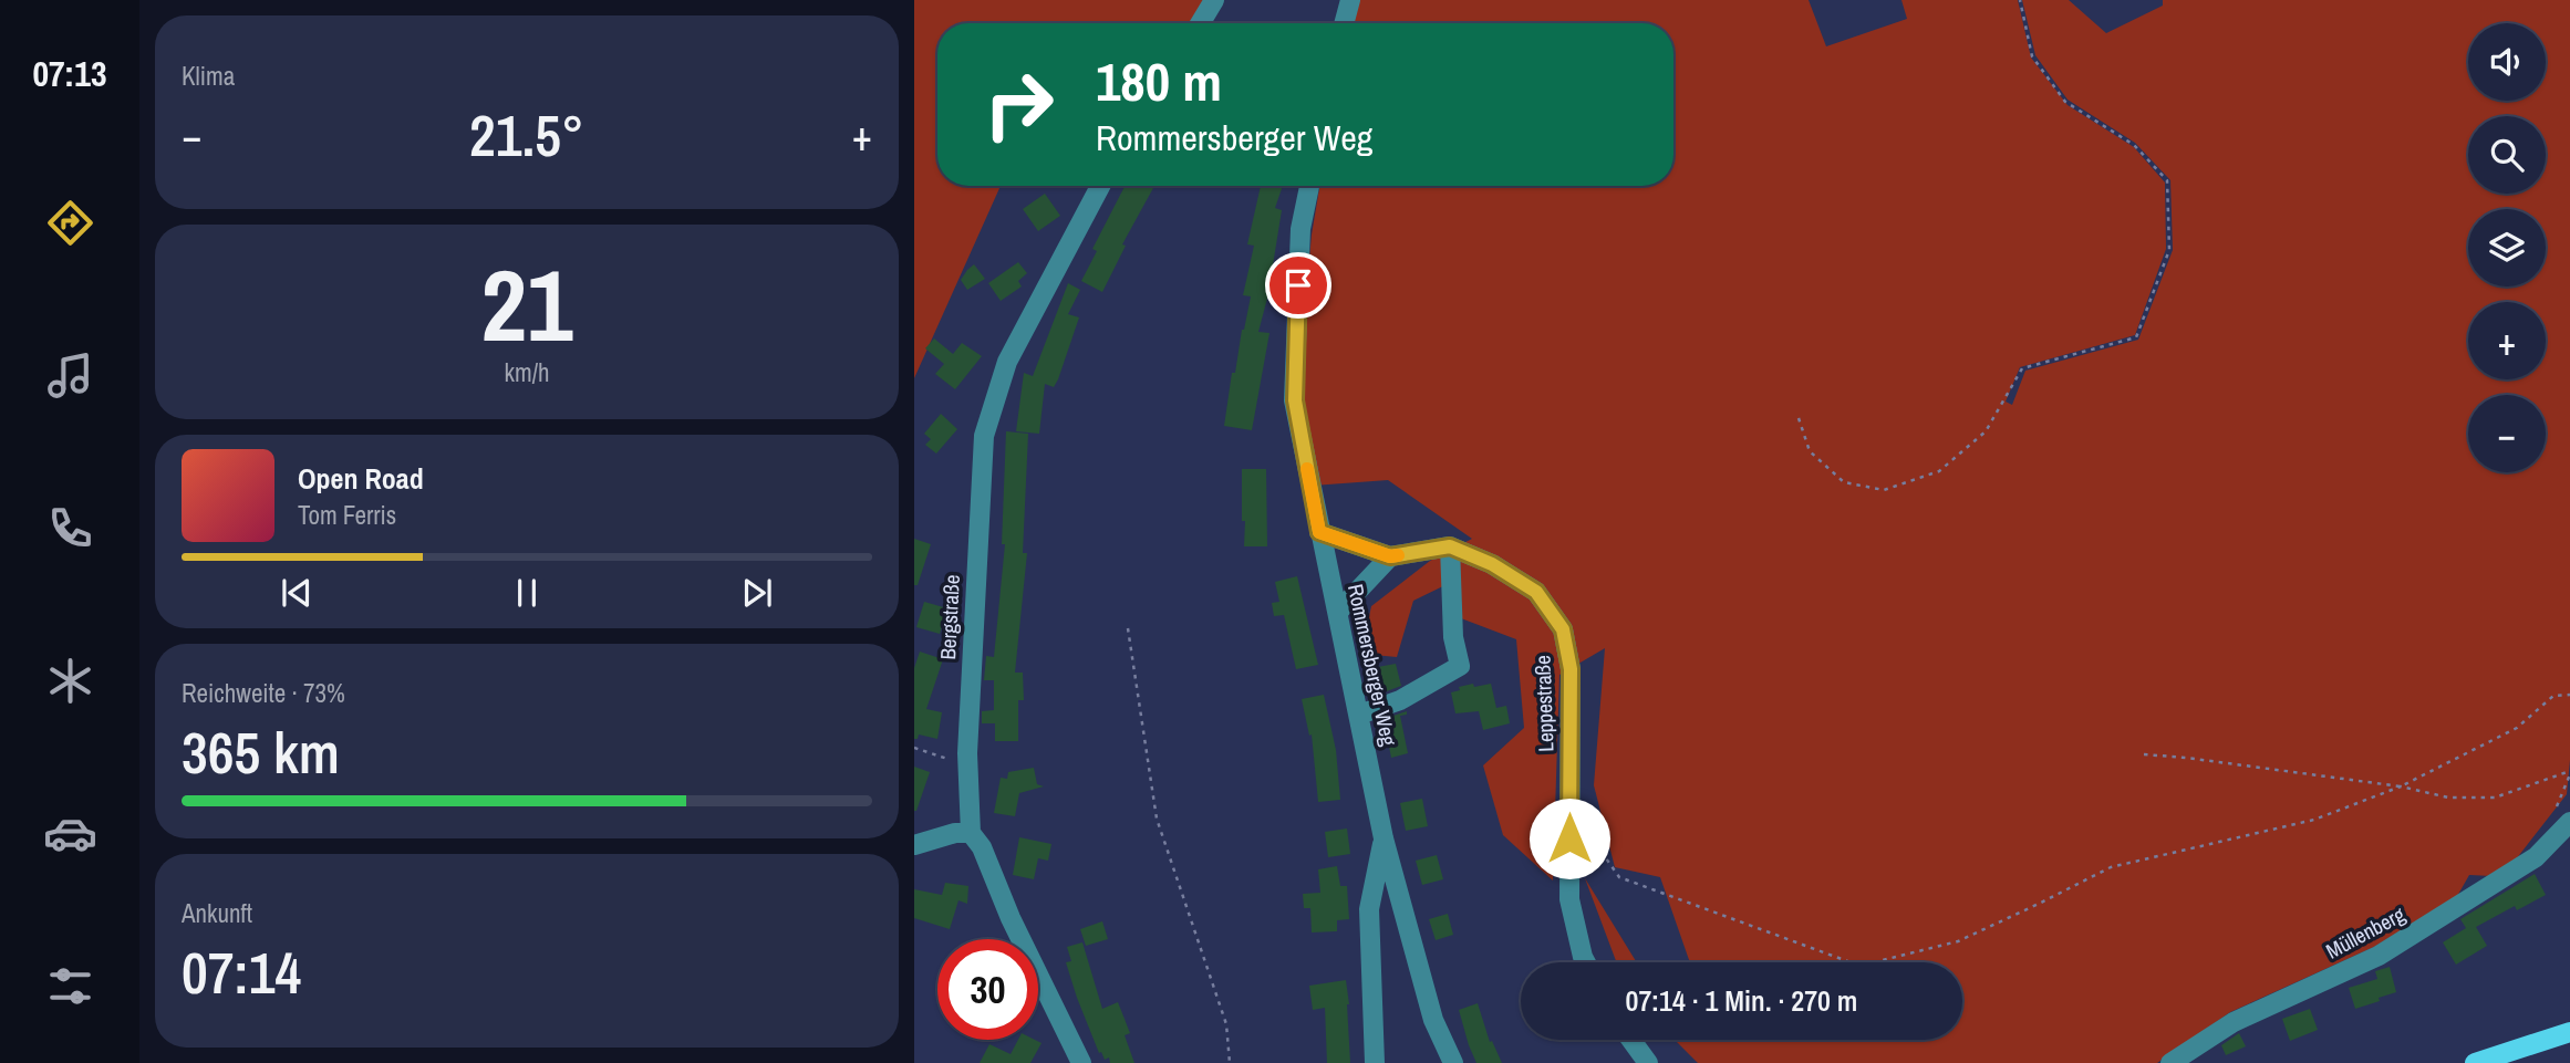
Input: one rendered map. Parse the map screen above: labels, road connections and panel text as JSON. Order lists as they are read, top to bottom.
{
  "streets": {
    "street": [
      "Bergstraße",
      "Rommersberger Weg",
      "Leppestraße",
      "Müllenberg"
    ]
  },
  "page": {
    "tabs": "07:13",
    "tile": [
      "Klima",
      ["21", "km/h"],
      ["Reichweite · 73%", "365 km"],
      ["Ankunft", "07:14"]
    ],
    "map_buttons": ["+", "−"],
    "turn": ["180 m", "Rommersberger Weg"],
    "heat": ["−", "21.5°", "+"],
    "song": ["Open Road", "Tom Ferris"],
    "limit": "30",
    "trip": "07:14 · 1 Min. · 270 m"
  }
}
